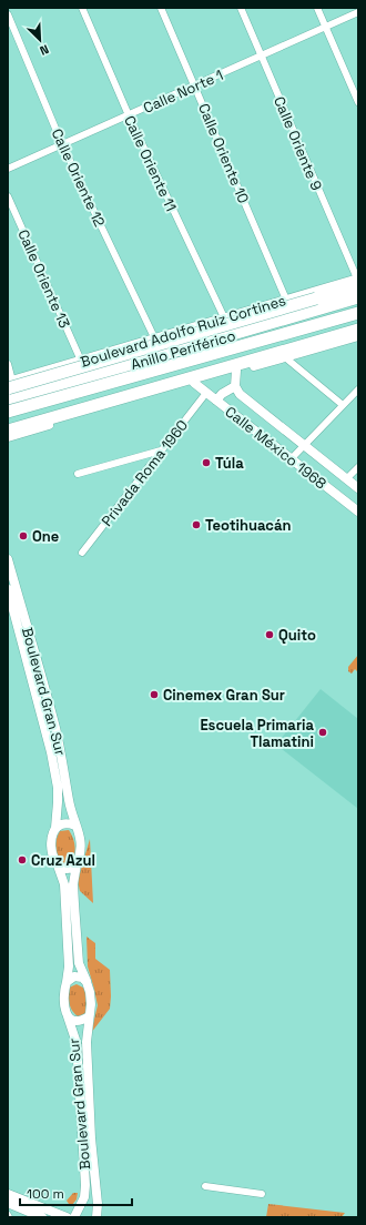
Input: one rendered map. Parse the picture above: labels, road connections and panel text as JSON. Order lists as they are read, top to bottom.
{
  "streets": {
    "highway": ["Anillo Periférico"],
    "street": [
      "Calle Norte 1",
      "Calle Oriente 9",
      "Calle Oriente 10",
      "Calle Oriente 11",
      "Calle Oriente 12",
      "Calle Oriente 13",
      "Boulevard Adolfo Ruiz Cortines",
      "Calle México 1968",
      "Privada Roma 1960",
      "Boulevard Gran Sur"
    ]
  },
  "crossings": [
    ["Calle Norte 1", "Calle Oriente 9"],
    ["Calle Norte 1", "Calle Oriente 10"],
    ["Calle Norte 1", "Calle Oriente 11"],
    ["Calle Norte 1", "Calle Oriente 12"],
    ["Calle Oriente 9", "Boulevard Adolfo Ruiz Cortines"],
    ["Calle Oriente 10", "Boulevard Adolfo Ruiz Cortines"],
    ["Calle Oriente 11", "Boulevard Adolfo Ruiz Cortines"],
    ["Calle Oriente 12", "Boulevard Adolfo Ruiz Cortines"],
    ["Calle Oriente 13", "Boulevard Adolfo Ruiz Cortines"],
    ["Calle México 1968", "Privada Roma 1960"]
  ],
  "places": [
    "Túla",
    "Teotihuacán",
    "One",
    "Quito",
    "Cinemex Gran Sur",
    "Escuela Primaria Tlamatini",
    "Cruz Azul"
  ],
  "scale_bar": "100 m",
  "north": "bottom right"
}
